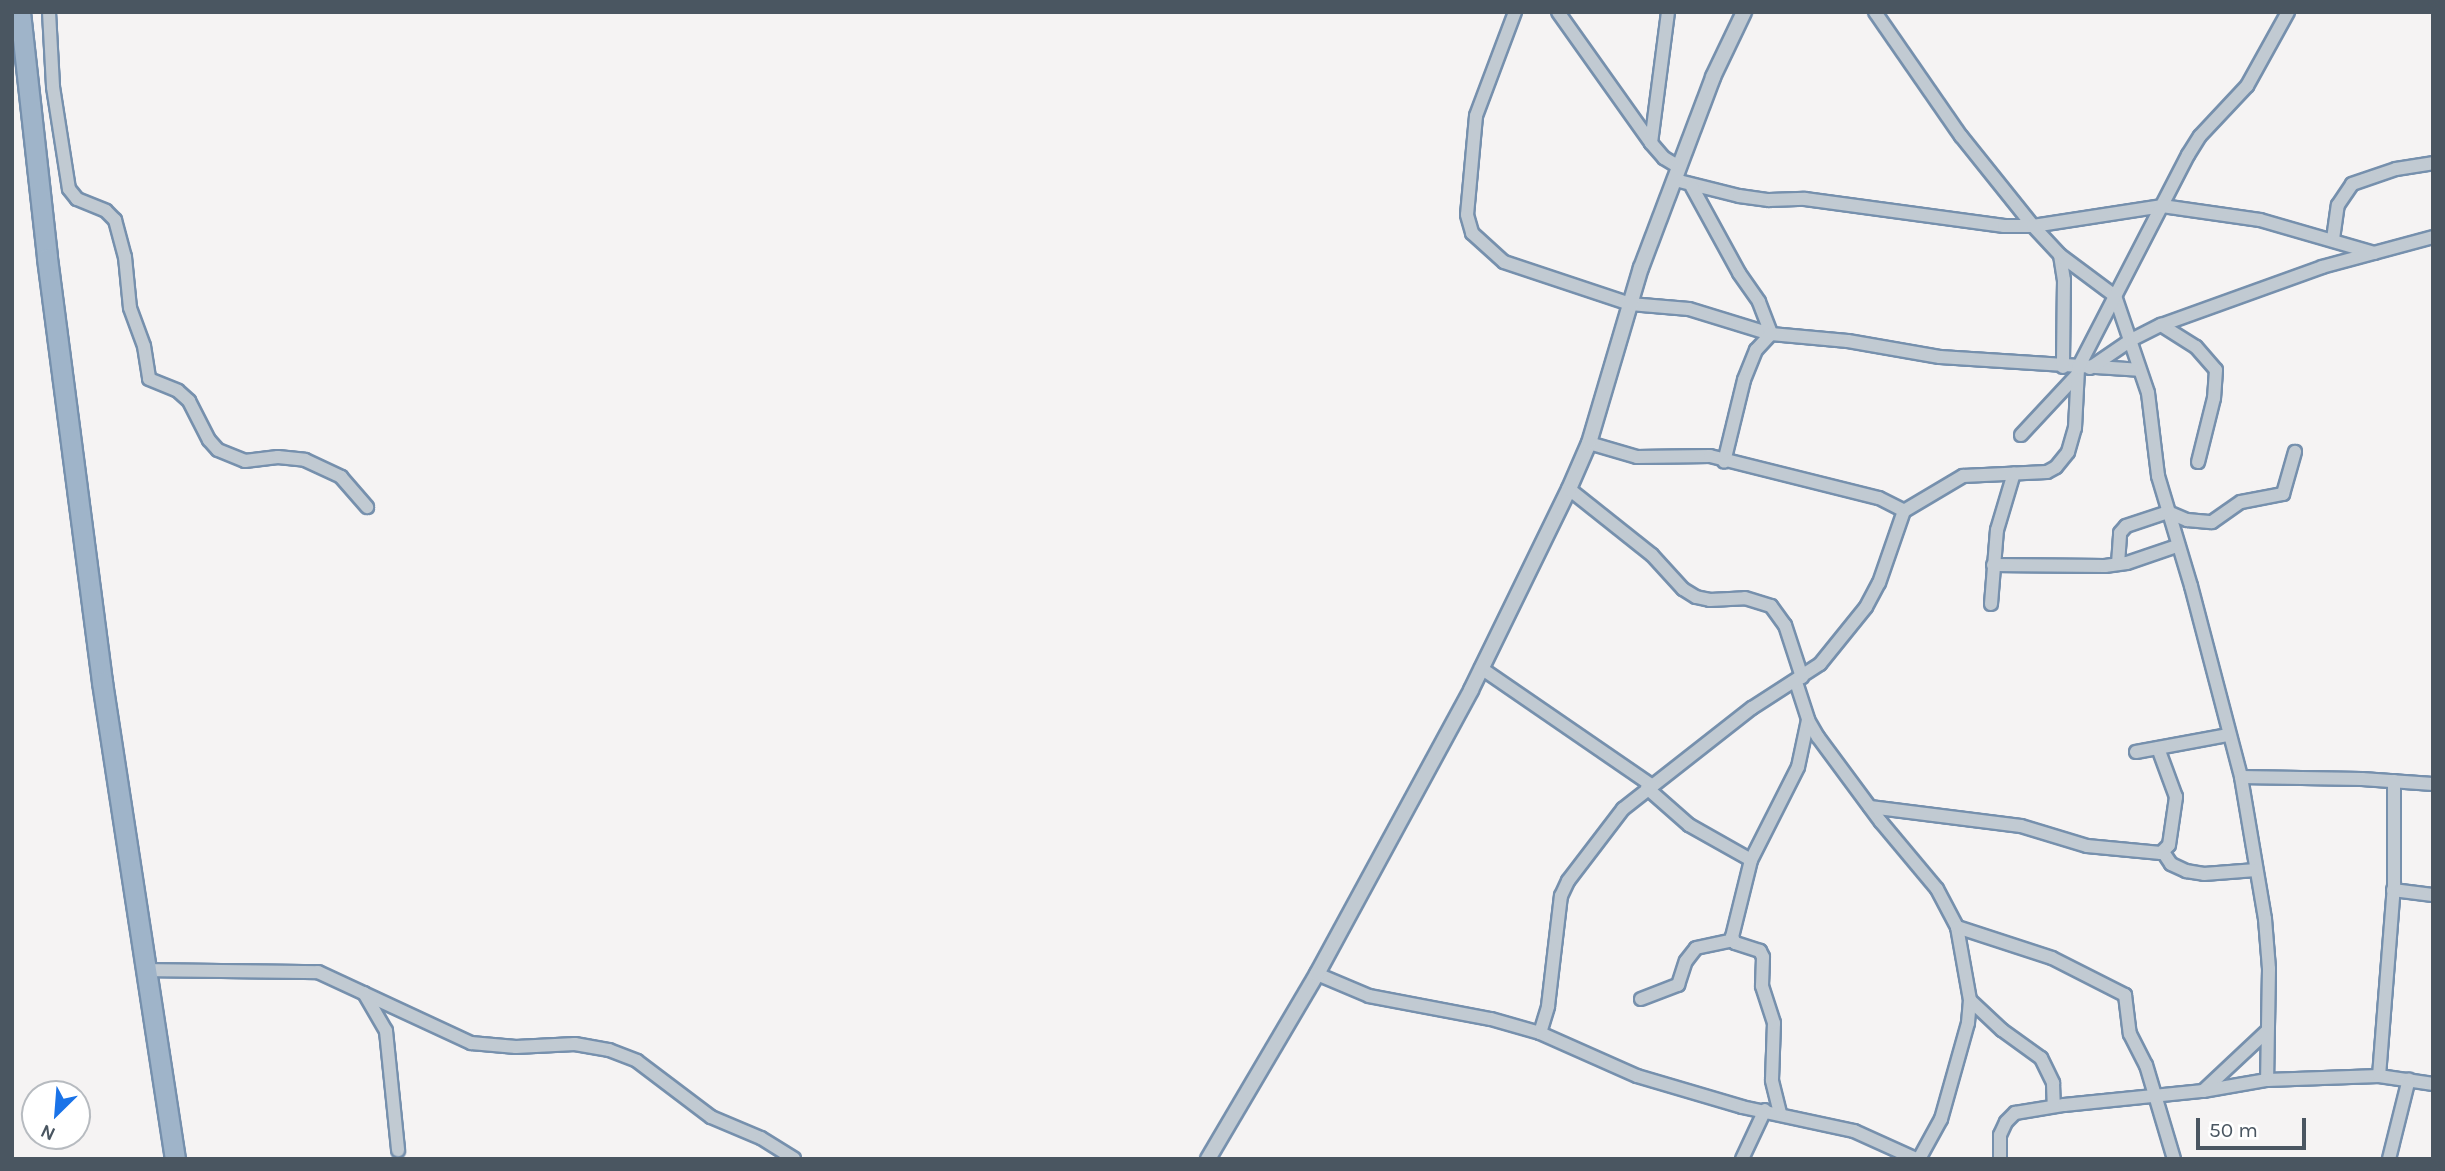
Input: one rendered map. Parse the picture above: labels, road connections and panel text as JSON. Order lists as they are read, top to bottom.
{
  "scale_bar": "50 m",
  "north": "bottom left"
}
